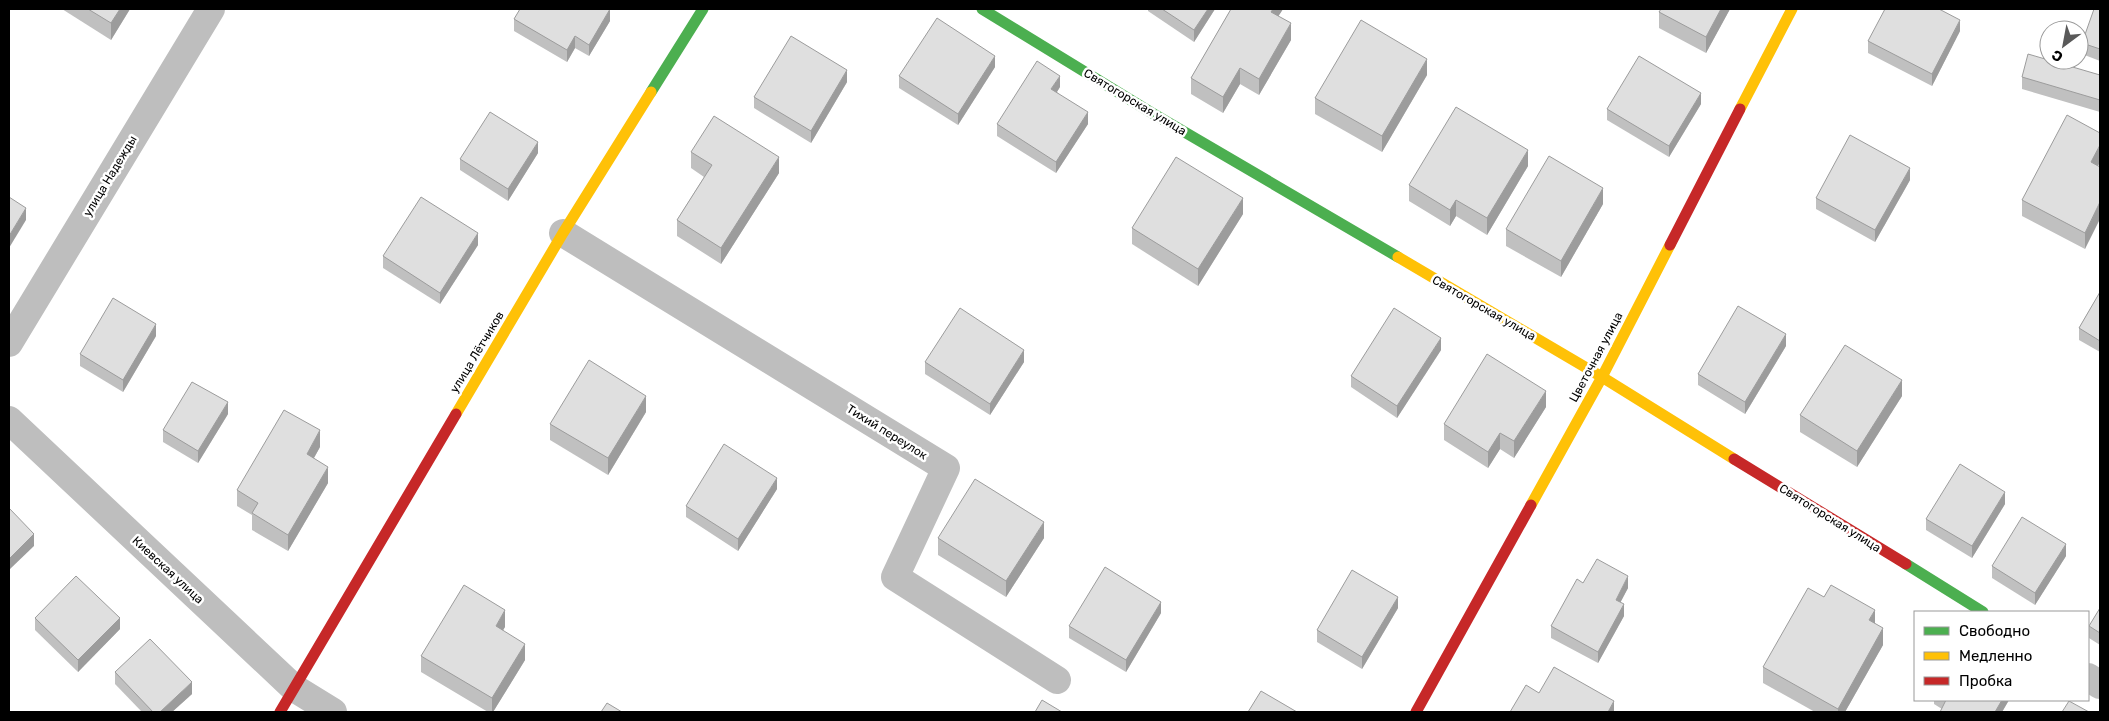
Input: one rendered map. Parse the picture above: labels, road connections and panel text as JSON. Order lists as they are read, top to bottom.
{
  "streets": {
    "street": [
      "Святогорская улица",
      "улица Надежды",
      "улица Лётчиков",
      "Цветочная улица",
      "Тихий переулок",
      "Киевская улица"
    ]
  },
  "crossings": [
    ["Святогорская улица", "Цветочная улица"],
    ["улица Лётчиков", "Тихий переулок"],
    ["улица Лётчиков", "Киевская улица"]
  ],
  "legend": ["Свободно", "Медленно", "Пробка"],
  "north": "bottom left"
}
